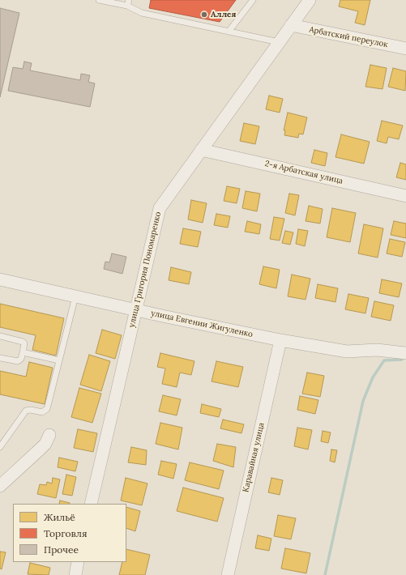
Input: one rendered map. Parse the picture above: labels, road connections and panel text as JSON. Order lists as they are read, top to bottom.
{
  "streets": {
    "street": [
      "Арбатский переулок",
      "2-я Арбатская улица",
      "улица Григория Пономаренко",
      "улица Евгении Жигуленко",
      "Каравайная улица"
    ]
  },
  "crossings": [
    ["Арбатский переулок", "улица Григория Пономаренко"],
    ["2-я Арбатская улица", "улица Григория Пономаренко"],
    ["улица Григория Пономаренко", "улица Евгении Жигуленко"],
    ["улица Евгении Жигуленко", "Каравайная улица"]
  ],
  "places": ["Аллея"],
  "legend": ["Жильё", "Торговля", "Прочее"]
}
